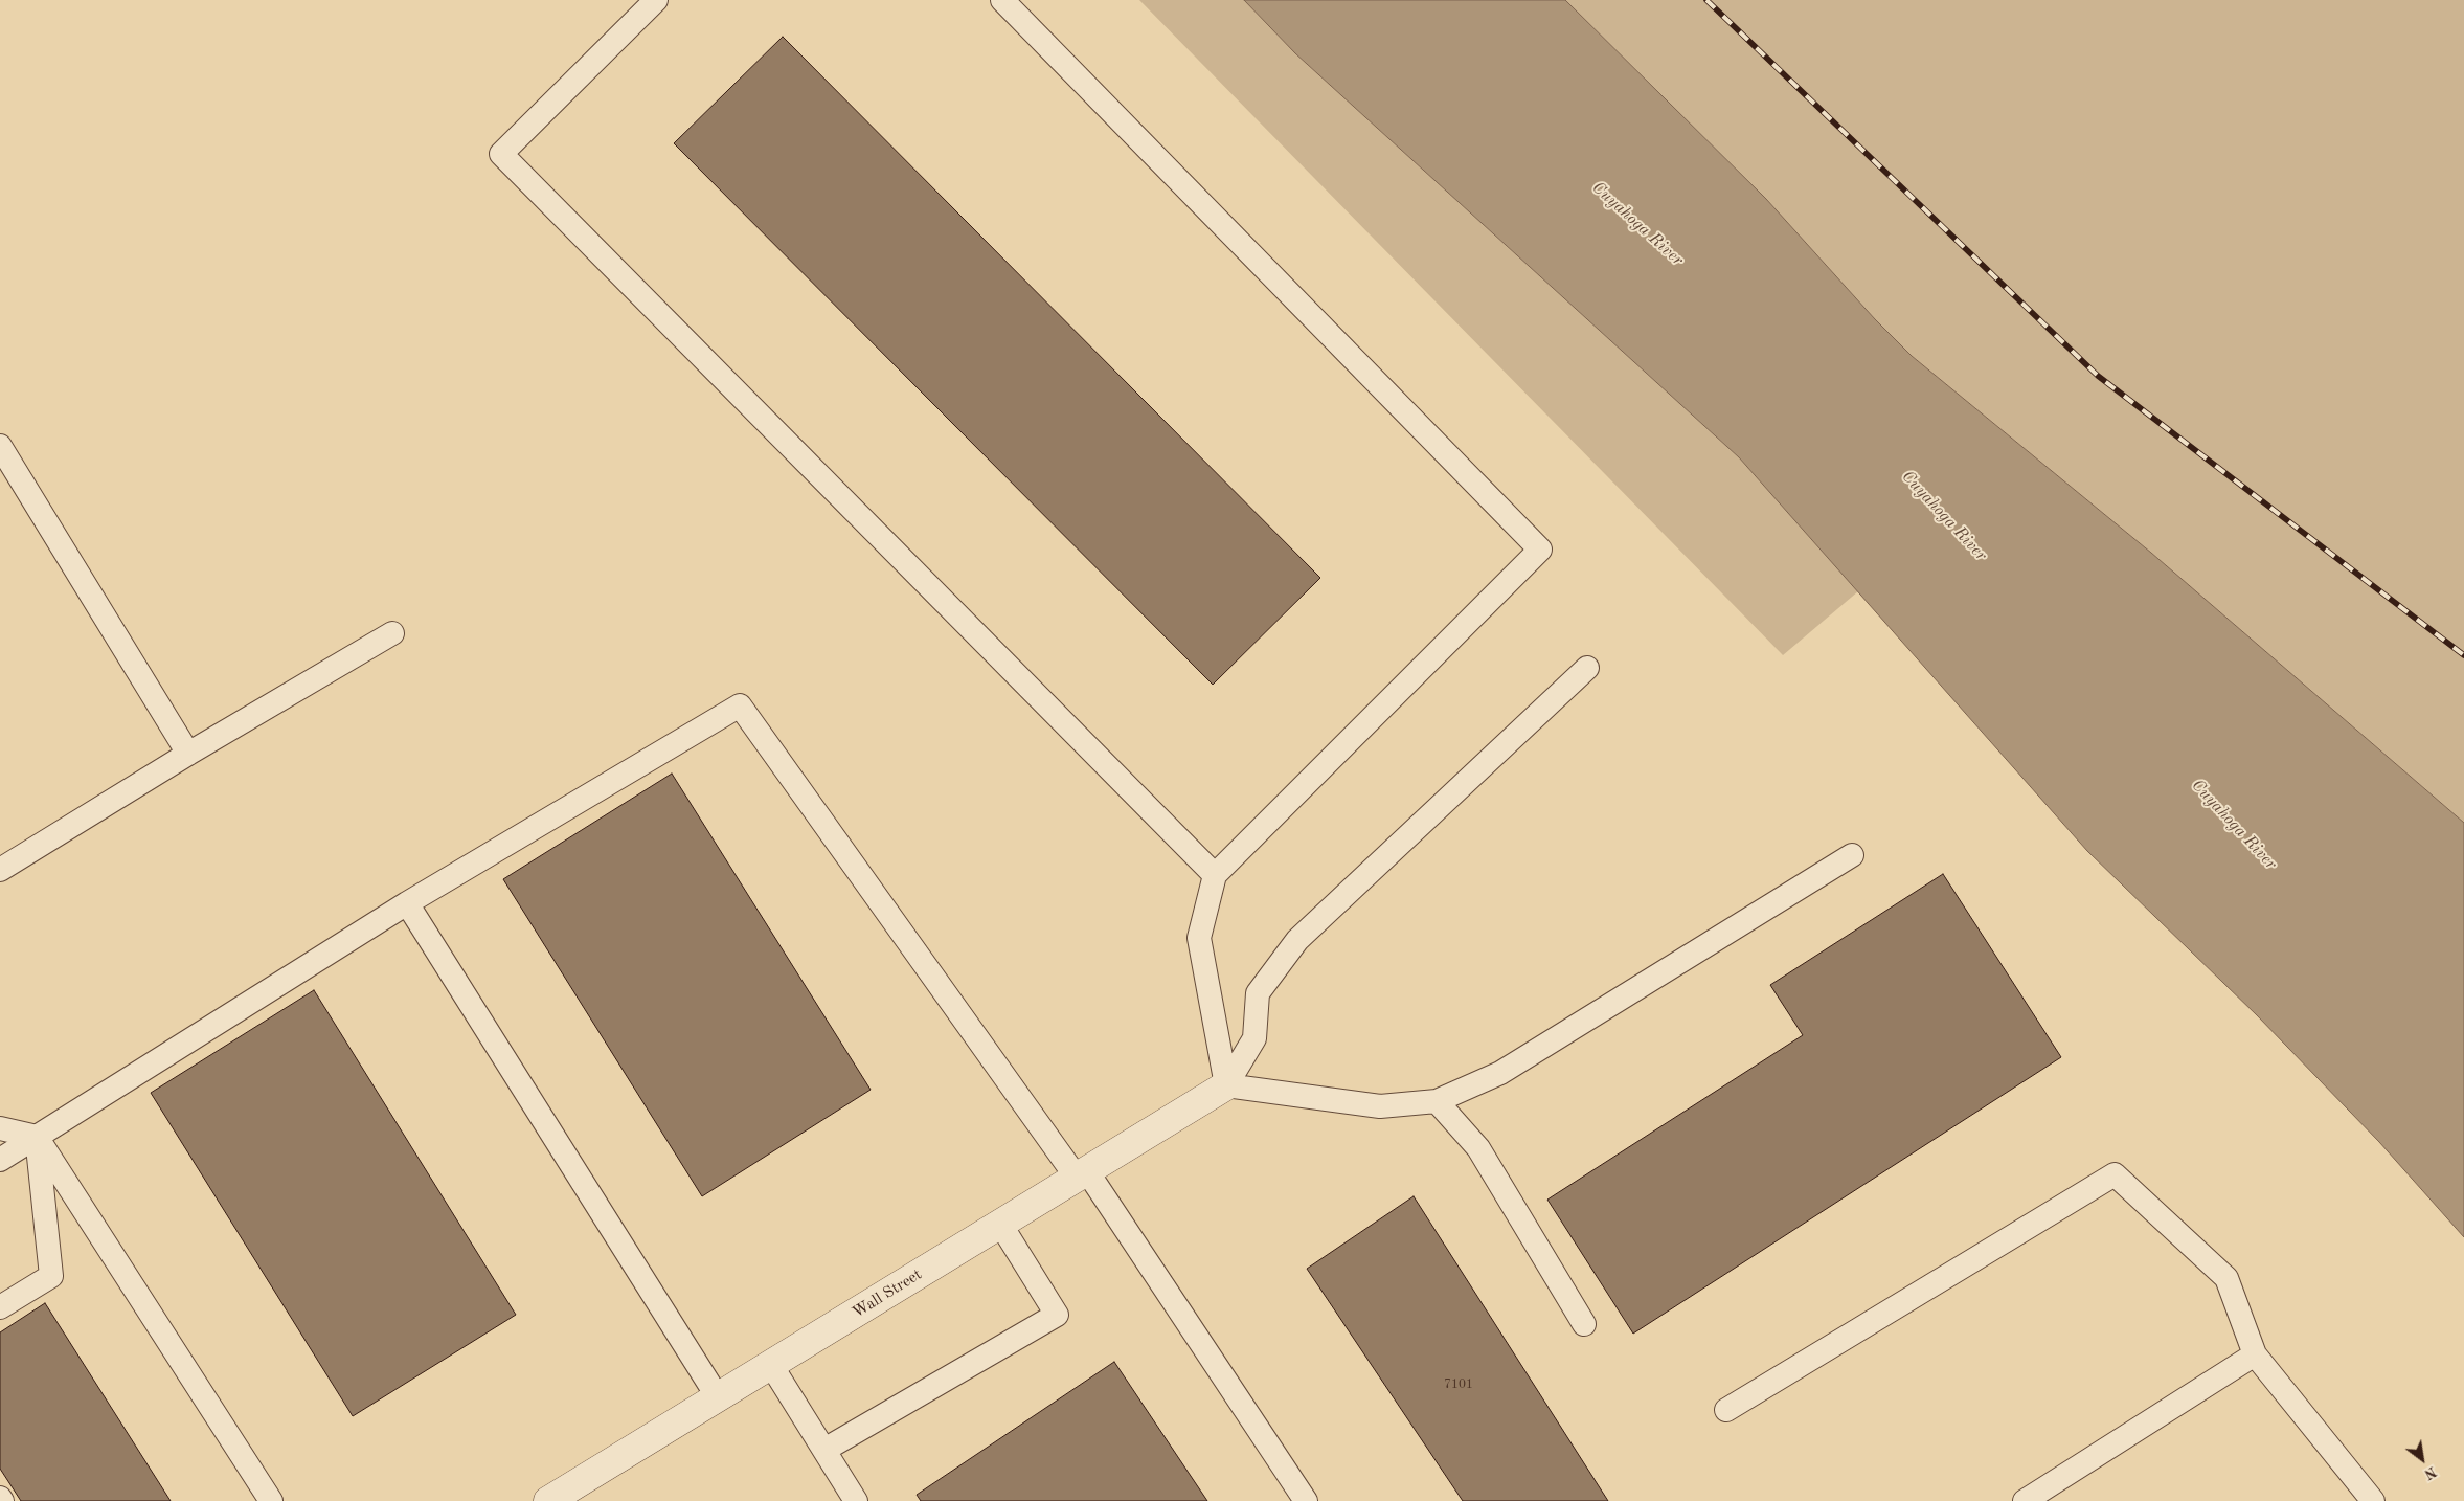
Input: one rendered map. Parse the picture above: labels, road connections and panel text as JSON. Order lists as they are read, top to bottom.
{
  "streets": {
    "street": ["Wall Street"]
  },
  "water": ["Cuyahoga River"],
  "house_numbers": ["7101"],
  "north": "bottom right"
}
